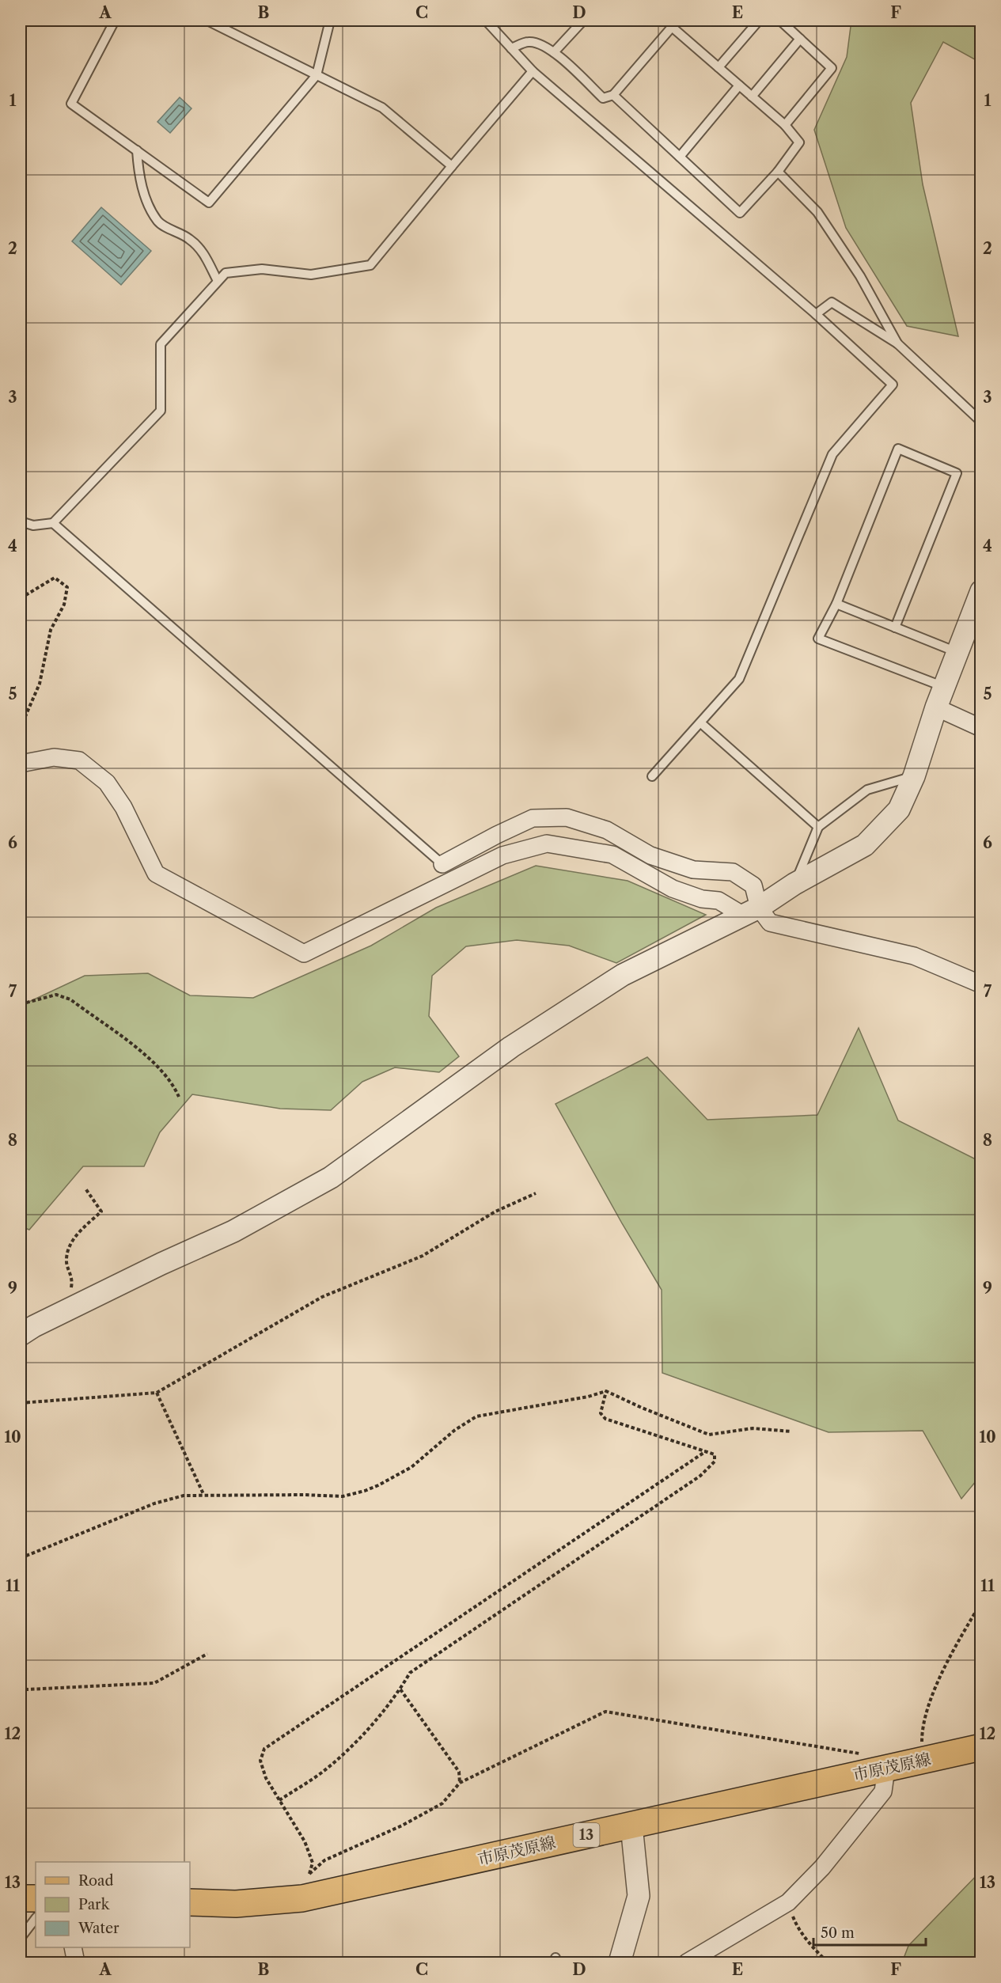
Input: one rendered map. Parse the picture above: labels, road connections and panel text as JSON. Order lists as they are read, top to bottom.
{
  "streets": {
    "main road": ["市原茂原線", "13"]
  },
  "legend": ["Road", "Park", "Water"],
  "scale_bar": "50 m",
  "grid": {
    "columns": [
      "A",
      "B",
      "C",
      "D",
      "E",
      "F"
    ],
    "rows": [
      "1",
      "2",
      "3",
      "4",
      "5",
      "6",
      "7",
      "8",
      "9",
      "10",
      "11",
      "12",
      "13"
    ]
  }
}
